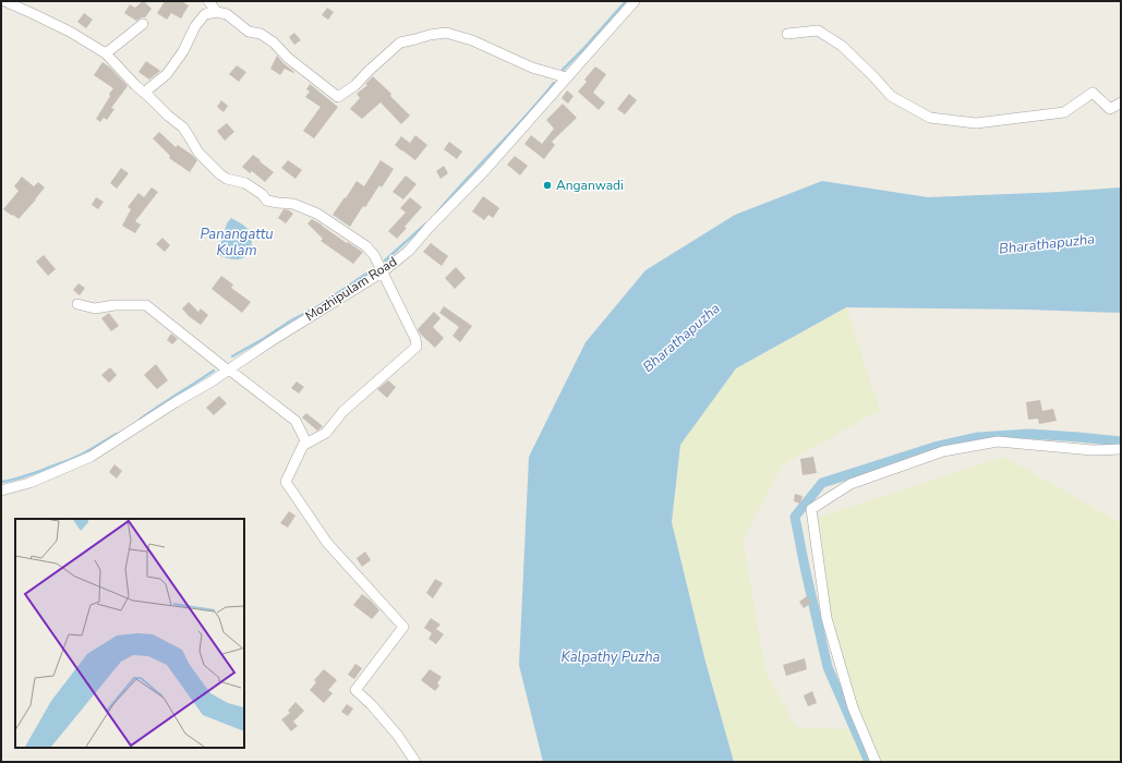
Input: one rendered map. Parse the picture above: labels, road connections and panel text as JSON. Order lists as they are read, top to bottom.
{
  "streets": {
    "street": ["Mozhipulam Road"]
  },
  "water": ["Panangattu Kulam", "Bharathapuzha", "Kalpathy Puzha"],
  "places": ["Anganwadi"]
}
